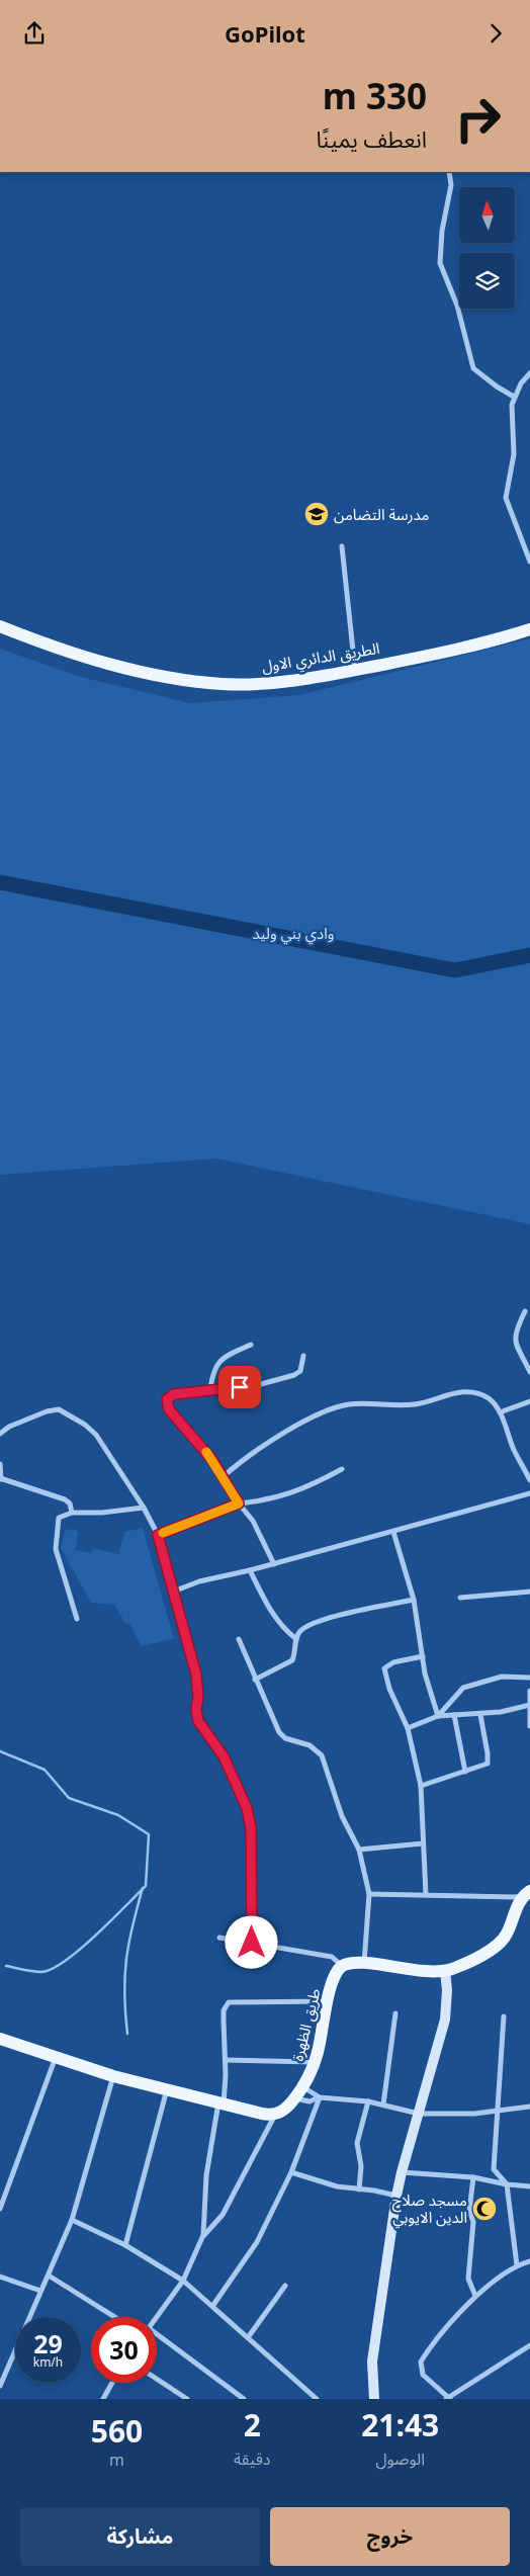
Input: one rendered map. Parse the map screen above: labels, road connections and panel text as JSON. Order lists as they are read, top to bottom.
{
  "streets": {
    "main road": ["الطريق الدائري الاول", "طريق الظهرة"]
  },
  "parks": ["وادي بني وليد"],
  "places": {
    "school or university": ["مدرسة التضامن"],
    "mosque": ["مسجد صلاح الدين الايوبي"]
  },
  "north": "top",
  "page": {
    "header": "GoPilot",
    "turn": ["330 m", "انعطف يمينًا"],
    "speed": "29 km/h",
    "limit": "30",
    "eta": [
      "21:43",
      "الوصول",
      "2",
      "دقيقة",
      "560",
      "m"
    ],
    "buttons": ["خروج", "مشاركة"]
  }
}
